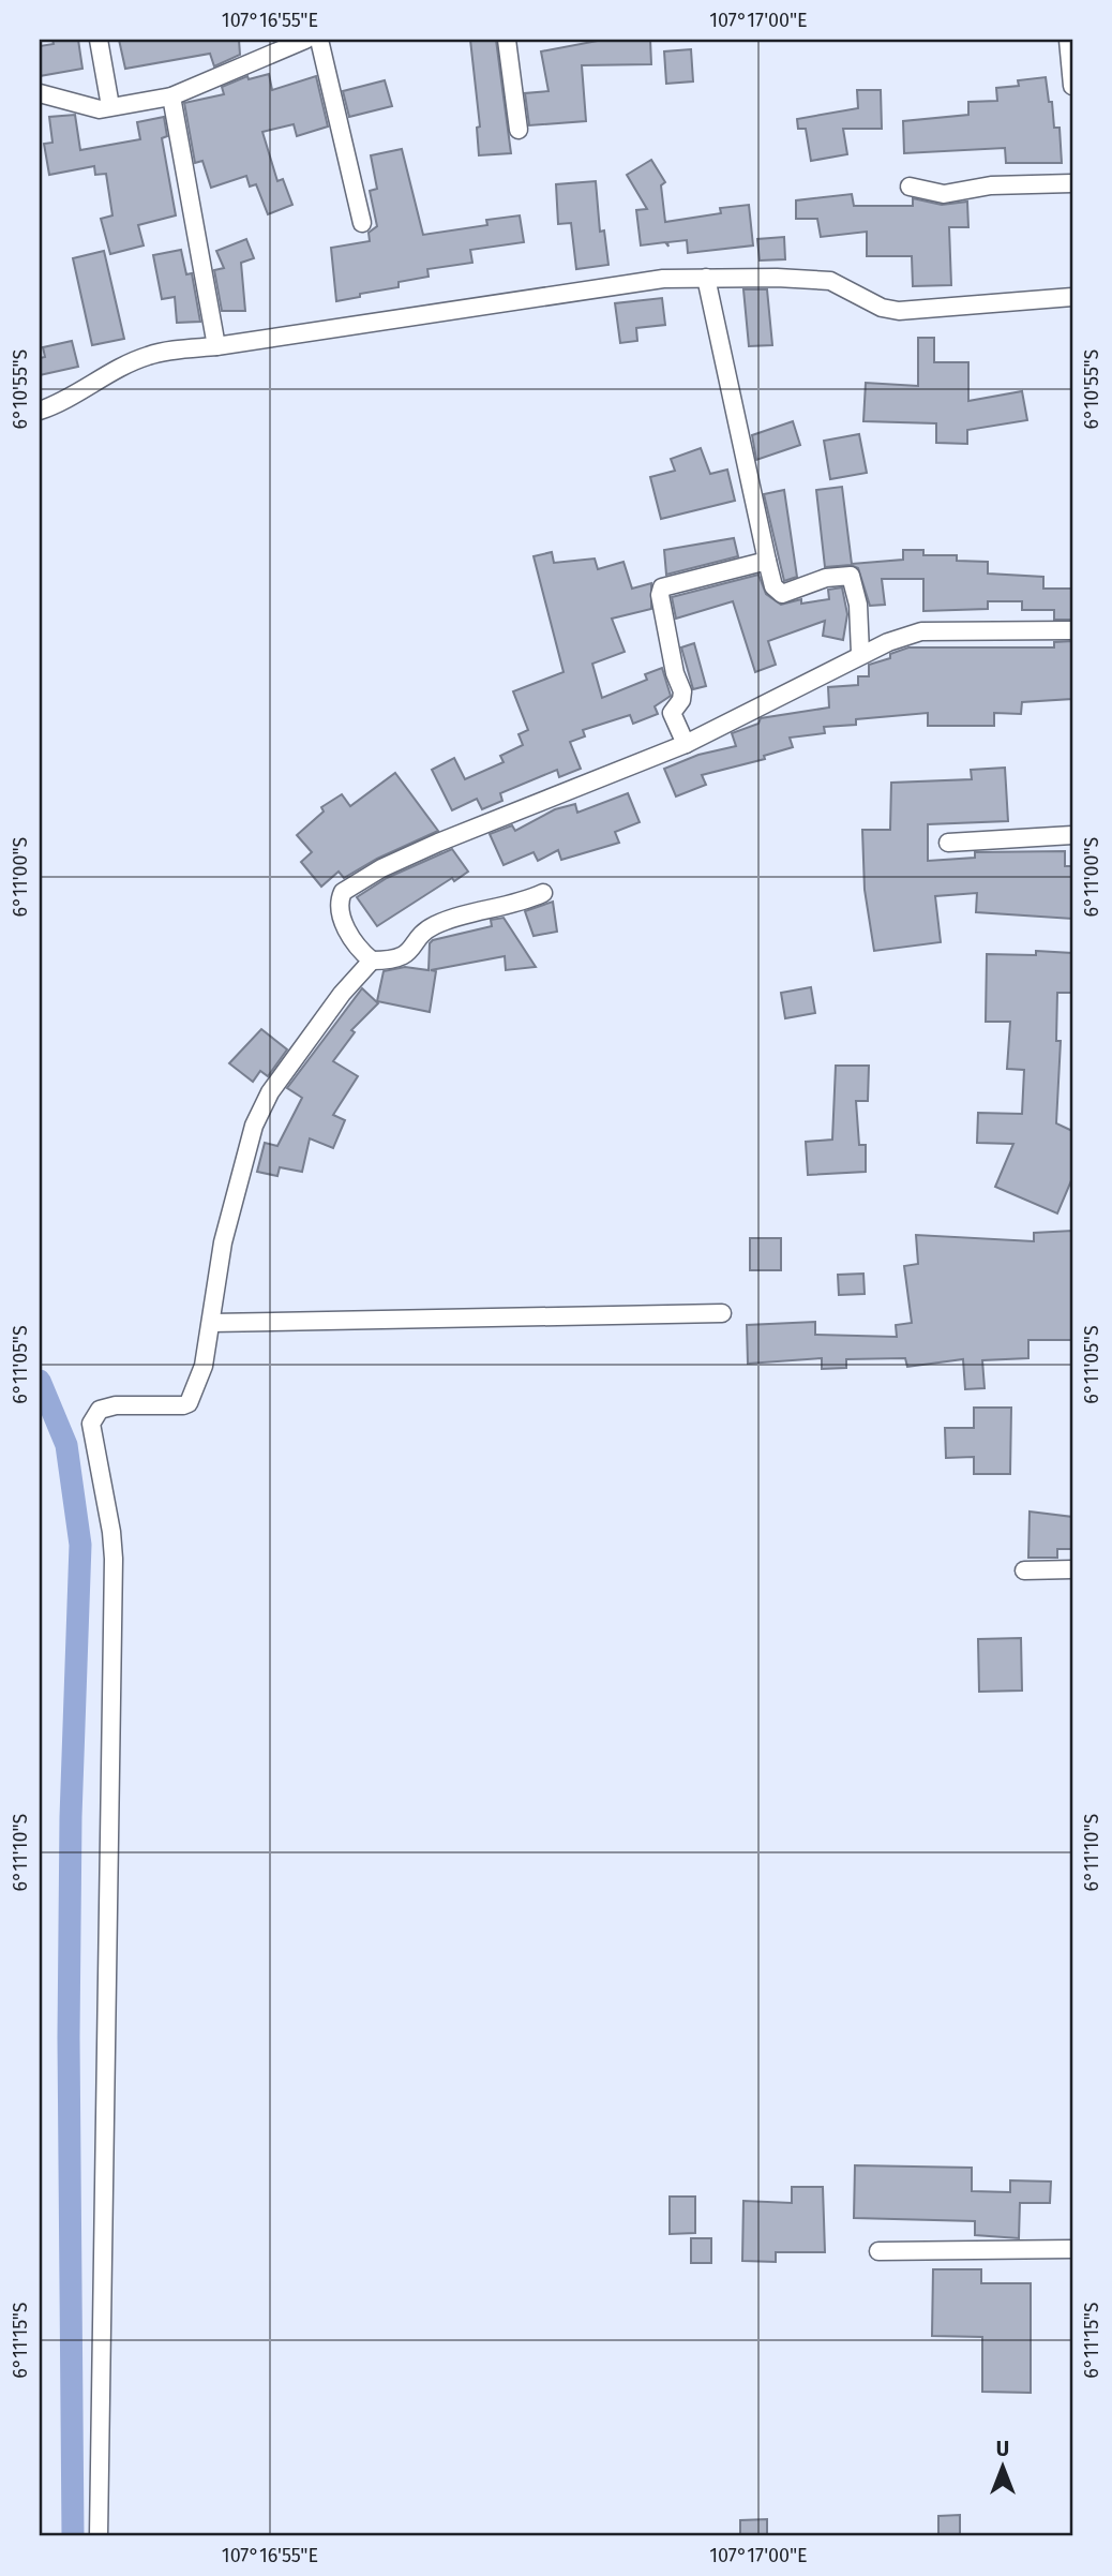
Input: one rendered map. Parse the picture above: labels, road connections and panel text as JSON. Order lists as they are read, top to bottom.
{
  "north": "top",
  "coordinates": [
    "107°16'55\"E",
    "107°17'00\"E",
    "6°10'55\"S",
    "6°11'00\"S",
    "6°11'05\"S",
    "6°11'10\"S",
    "6°11'15\"S"
  ]
}
